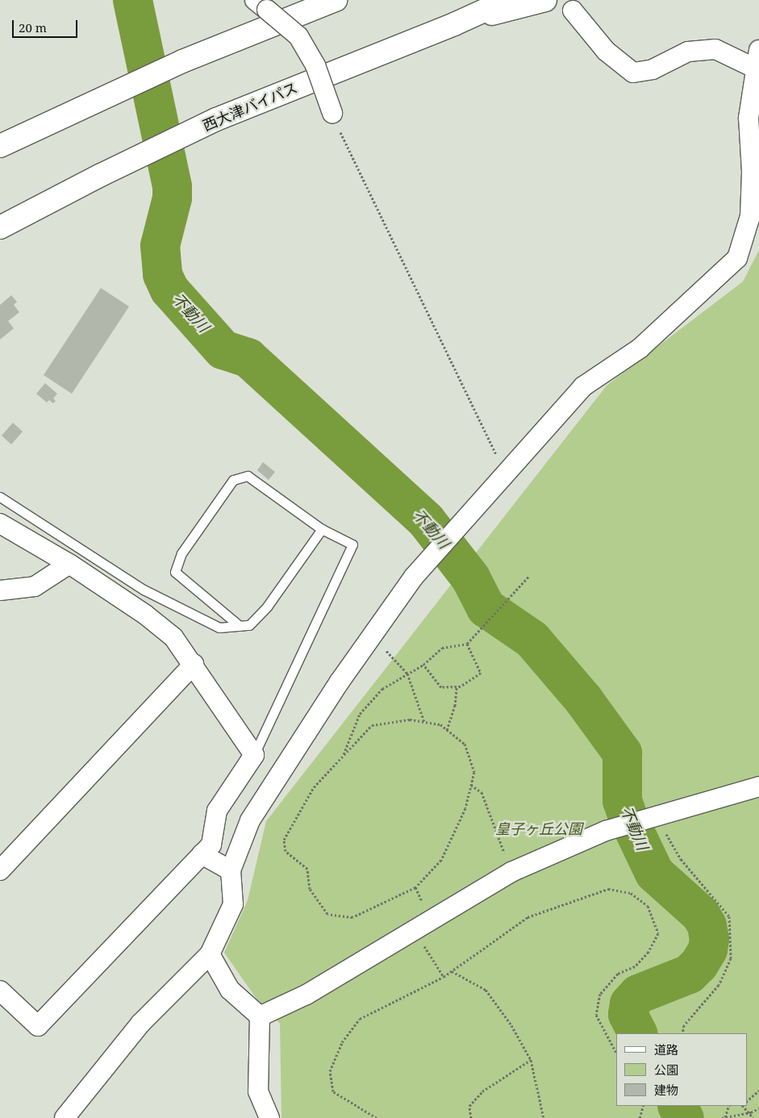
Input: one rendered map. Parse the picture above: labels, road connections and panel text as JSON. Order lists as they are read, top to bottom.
{
  "streets": {
    "highway": ["西大津バイパス"]
  },
  "water": ["不動川"],
  "parks": ["皇子ヶ丘公園"],
  "legend": ["道路", "公園", "建物"],
  "scale_bar": "20 m"
}
